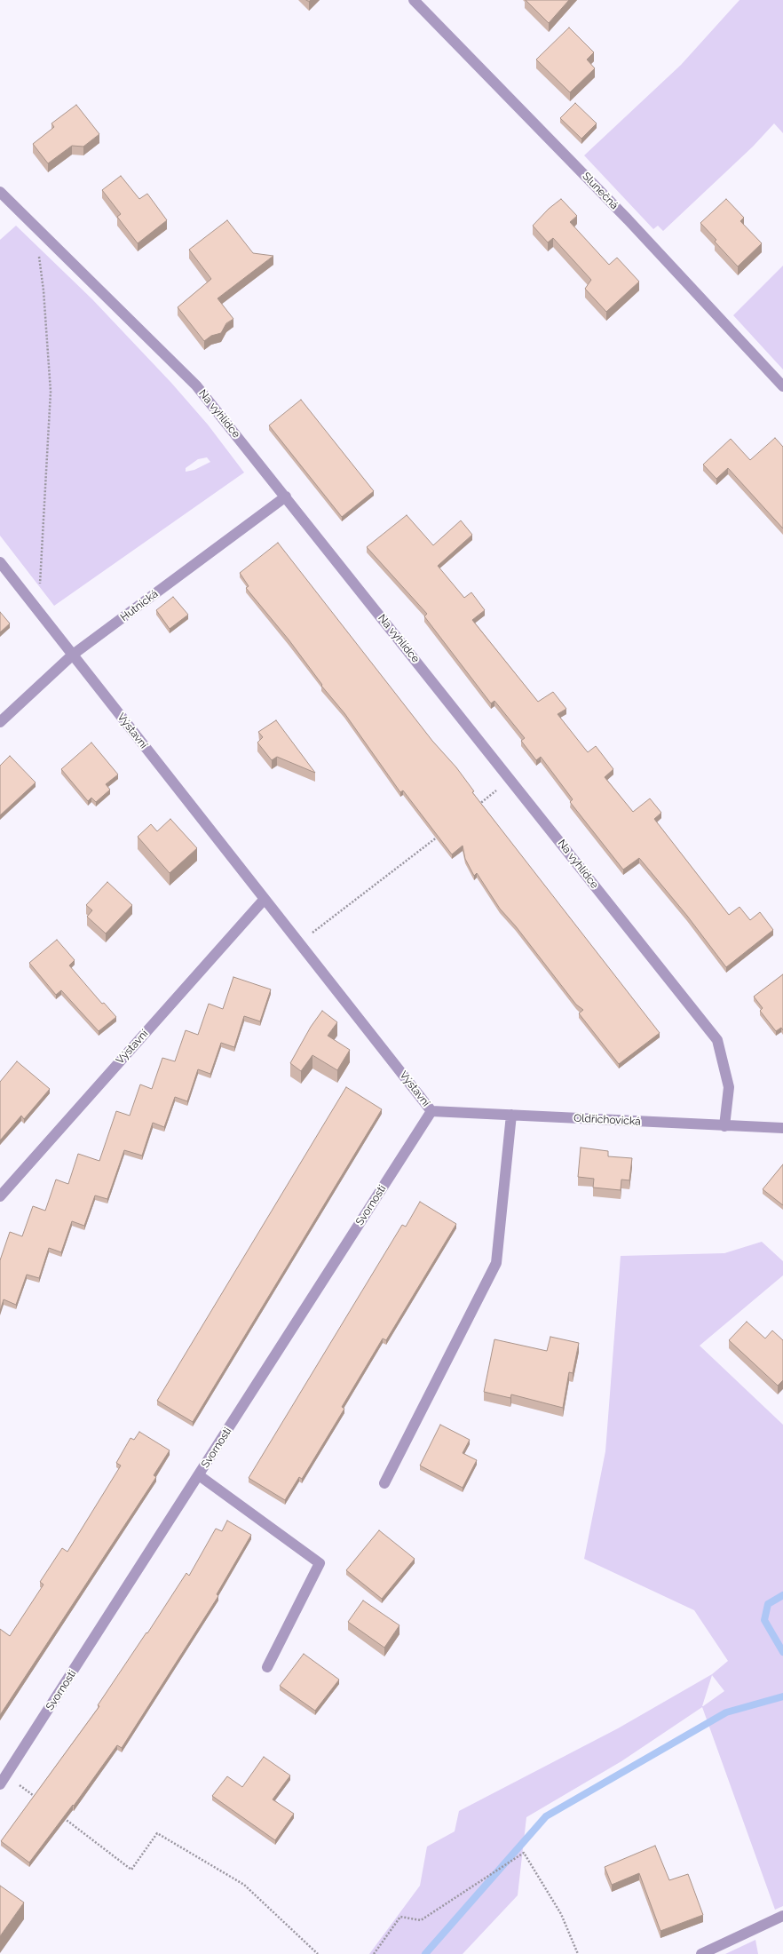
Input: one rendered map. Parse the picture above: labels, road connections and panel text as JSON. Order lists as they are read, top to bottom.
{
  "streets": {
    "street": [
      "Slunečná",
      "Na vyhlídce",
      "Hutnická",
      "Výstavní",
      "Oldřichovická",
      "Svornosti"
    ]
  },
  "crossings": [
    ["Na vyhlídce", "Hutnická"],
    ["Na vyhlídce", "Oldřichovická"],
    ["Hutnická", "Výstavní"],
    ["Výstavní", "Oldřichovická"],
    ["Výstavní", "Svornosti"],
    ["Oldřichovická", "Svornosti"]
  ]
}
